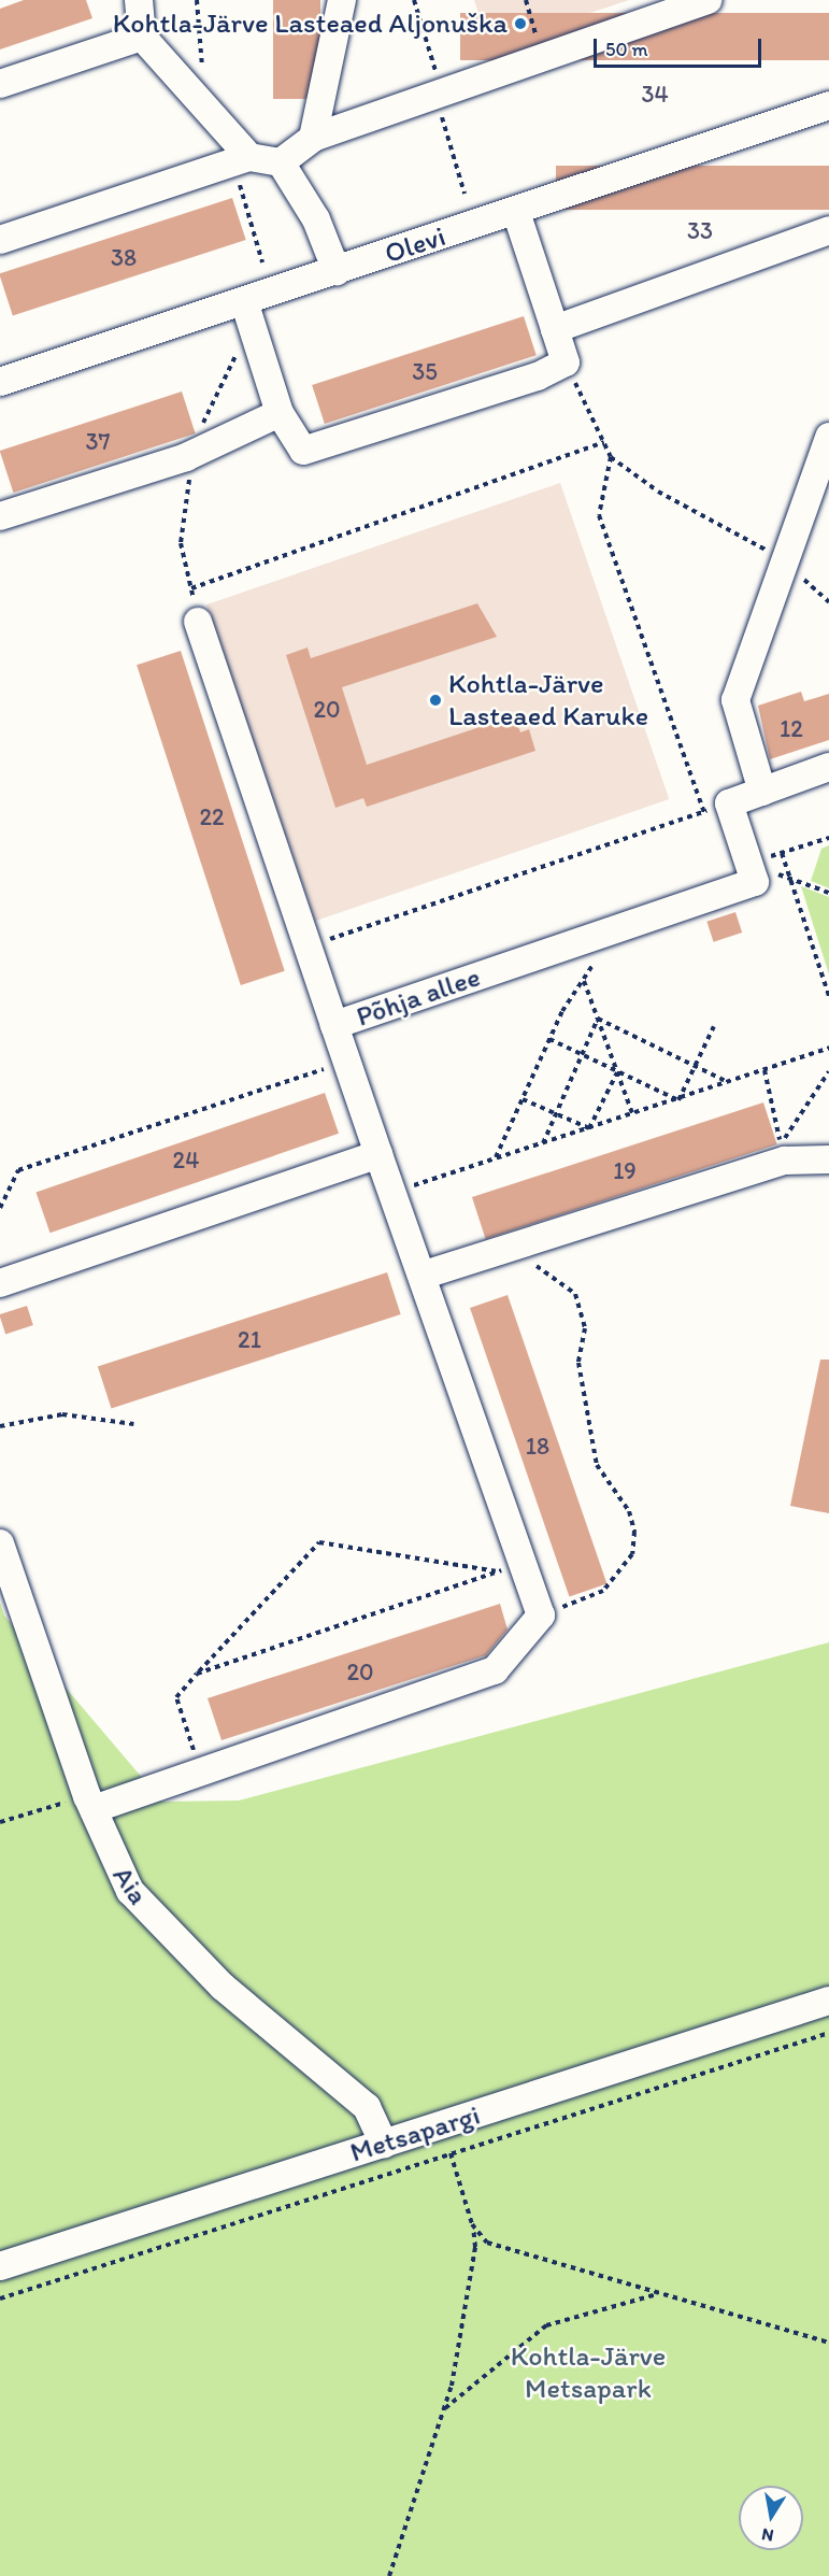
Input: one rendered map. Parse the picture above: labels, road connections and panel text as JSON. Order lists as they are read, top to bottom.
{
  "streets": {
    "street": [
      "Olevi",
      "Põhja allee",
      "Aia",
      "Metsapargi"
    ]
  },
  "crossings": [
    ["Aia", "Metsapargi"]
  ],
  "parks": ["Kohtla-Järve Metsapark"],
  "places": ["Kohtla-Järve Lasteaed Aljonuška", "Kohtla-Järve Lasteaed Karuke"],
  "house_numbers": [
    "34",
    "33",
    "38",
    "35",
    "37",
    "20",
    "12",
    "22",
    "24",
    "19",
    "21",
    "18",
    "20"
  ],
  "scale_bar": "50 m",
  "north": "bottom"
}
